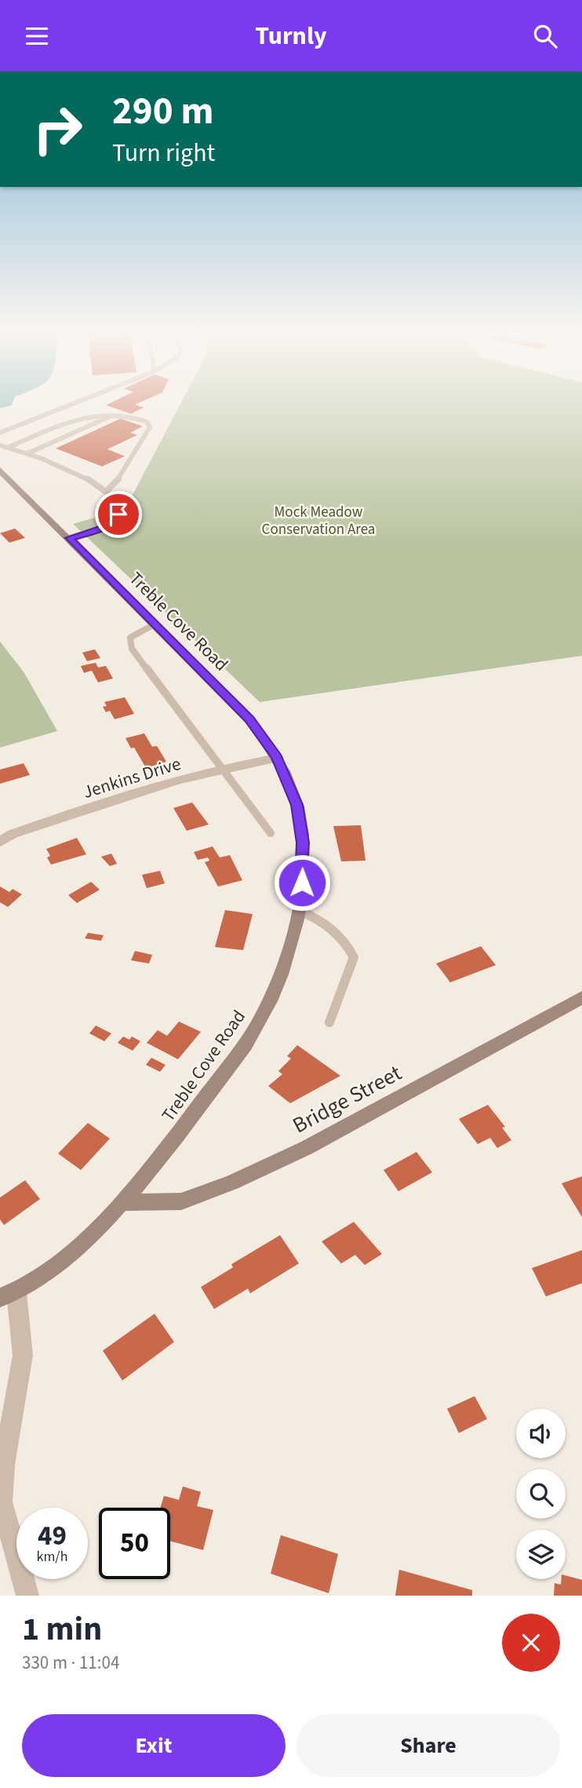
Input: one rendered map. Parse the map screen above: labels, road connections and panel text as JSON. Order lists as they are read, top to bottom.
{
  "streets": {
    "main road": ["Treble Cove Road", "Bridge Street"],
    "street": ["Jenkins Drive"]
  },
  "crossings": [
    ["Treble Cove Road", "Jenkins Drive"],
    ["Treble Cove Road", "Bridge Street"]
  ],
  "parks": ["Mock Meadow Conservation Area"],
  "page": {
    "header": "Turnly",
    "turn": ["290 m", "Turn right"],
    "speed": "49 km/h",
    "limit": "50",
    "heading": ["1 min", "330 m · 11:04"],
    "buttons": ["Exit", "Share"]
  }
}
